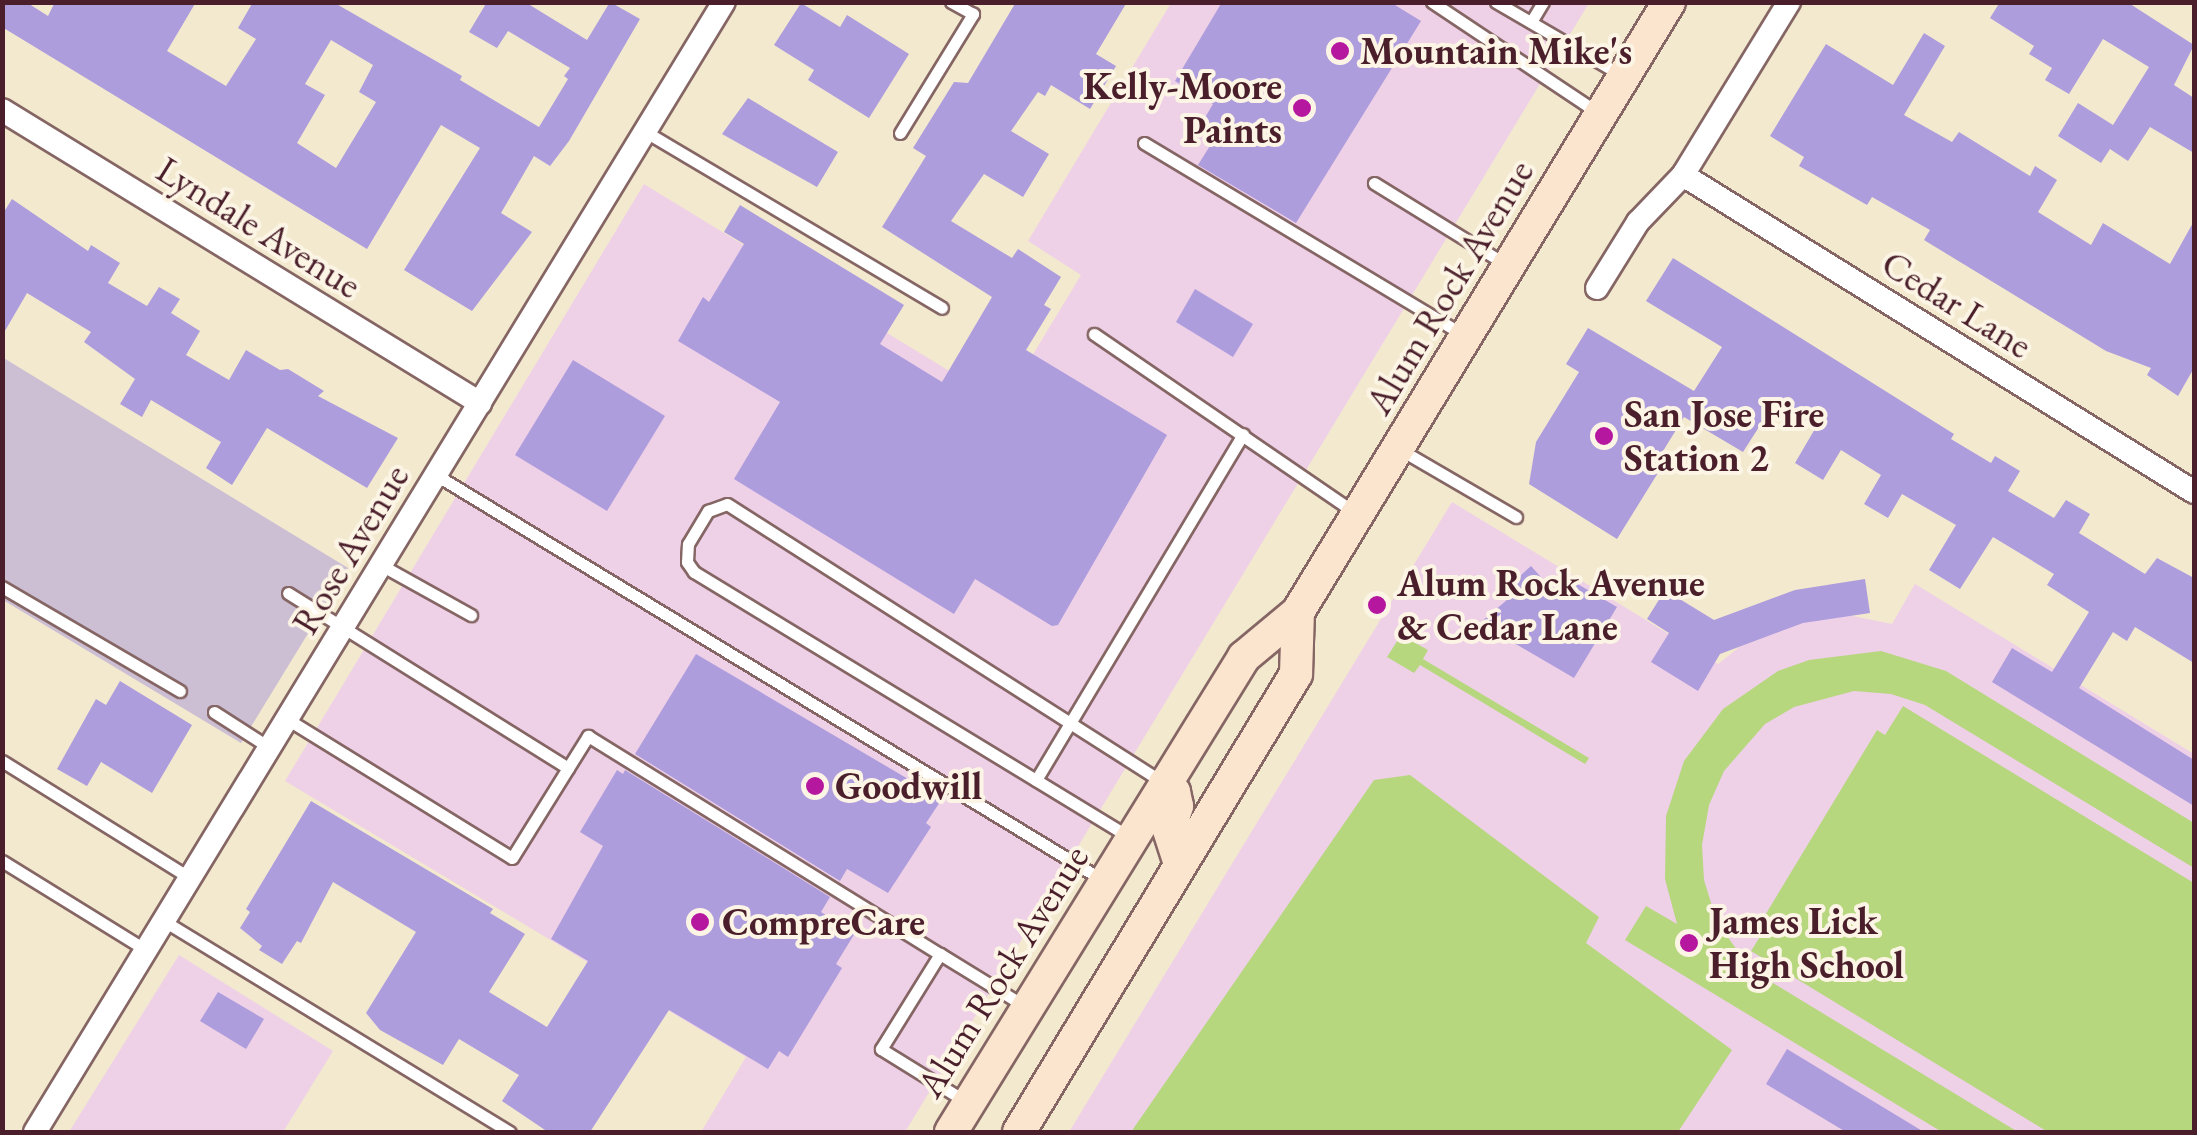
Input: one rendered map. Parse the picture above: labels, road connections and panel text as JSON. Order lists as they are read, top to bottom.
{
  "streets": {
    "main road": ["Alum Rock Avenue"],
    "street": ["Lyndale Avenue", "Cedar Lane", "Rose Avenue"]
  },
  "crossings": [
    ["Lyndale Avenue", "Rose Avenue"]
  ],
  "places": [
    "Mountain Mike's",
    "Kelly-Moore Paints",
    "San Jose Fire Station 2",
    "Alum Rock Avenue & Cedar Lane",
    "Goodwill",
    "CompreCare",
    "James Lick High School"
  ]
}
